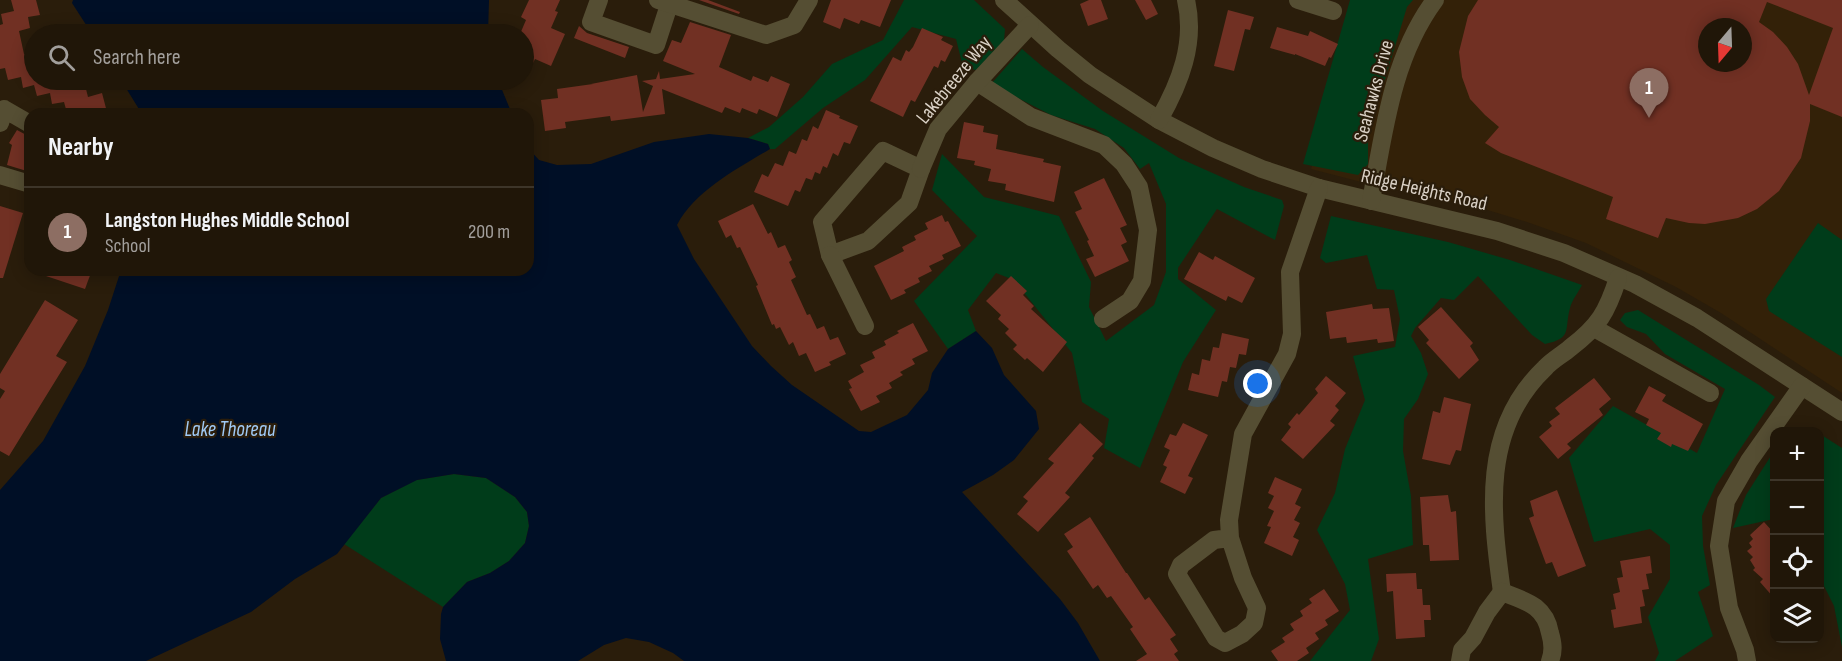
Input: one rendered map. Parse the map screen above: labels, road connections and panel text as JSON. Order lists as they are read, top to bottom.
{
  "streets": {
    "street": ["Lakebreeze Way", "Seahawks Drive", "Ridge Heights Road"]
  },
  "crossings": [
    ["Lakebreeze Way", "Ridge Heights Road"],
    ["Seahawks Drive", "Ridge Heights Road"]
  ],
  "water": ["Lake Thoreau"],
  "north": "bottom",
  "page": {
    "search": "Search here",
    "pins": "1",
    "heading": "Nearby",
    "list": [
      {
        "mark": "1",
        "name": "Langston Hughes Middle School",
        "note": "School",
        "value": "200 m"
      }
    ],
    "map_buttons": ["+", "−"]
  }
}
